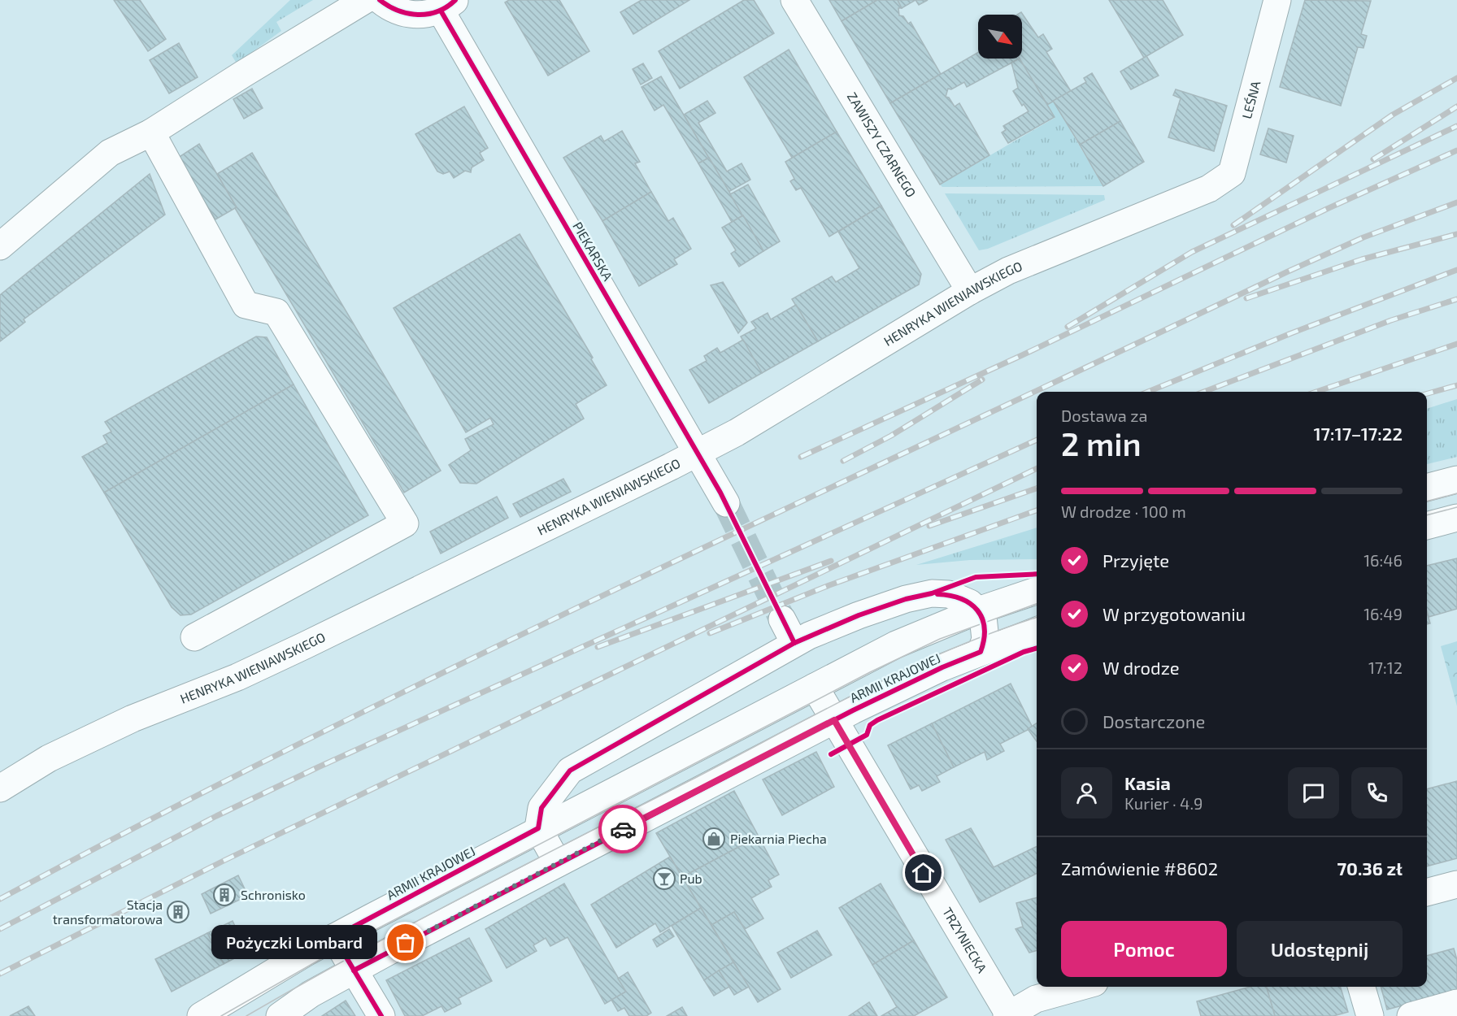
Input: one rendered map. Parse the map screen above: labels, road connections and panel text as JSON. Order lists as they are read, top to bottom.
{
  "streets": {
    "street": [
      "LEŚNA",
      "ZAWISZY CZARNEGO",
      "PIEKARSKA",
      "HENRYKA WIENIAWSKIEGO",
      "ARMII KRAJOWEJ",
      "TRZYNIECKA"
    ]
  },
  "crossings": [
    ["LEŚNA", "HENRYKA WIENIAWSKIEGO"],
    ["ZAWISZY CZARNEGO", "HENRYKA WIENIAWSKIEGO"],
    ["PIEKARSKA", "HENRYKA WIENIAWSKIEGO"],
    ["ARMII KRAJOWEJ", "TRZYNIECKA"]
  ],
  "places": {
    "shop": ["Piekarnia Piecha"],
    "bar": ["Pub"],
    "building": ["Schronisko", "Stacja transformatorowa"],
    "other": ["Pożyczki Lombard"]
  },
  "north": "bottom right",
  "page": {
    "heading": ["2 min", "Dostawa za", "17:17–17:22"],
    "panel": [
      "Kasia",
      "Kurier · 4.9",
      "Zamówienie #8602",
      "70.36 zł"
    ],
    "bar": "W drodze · 100 m",
    "list": [
      ["Przyjęte", "16:46"],
      ["W przygotowaniu", "16:49"],
      ["W drodze", "17:12"],
      "Dostarczone"
    ],
    "buttons": ["Pomoc", "Udostępnij"],
    "bubble": "Pożyczki Lombard"
  }
}
